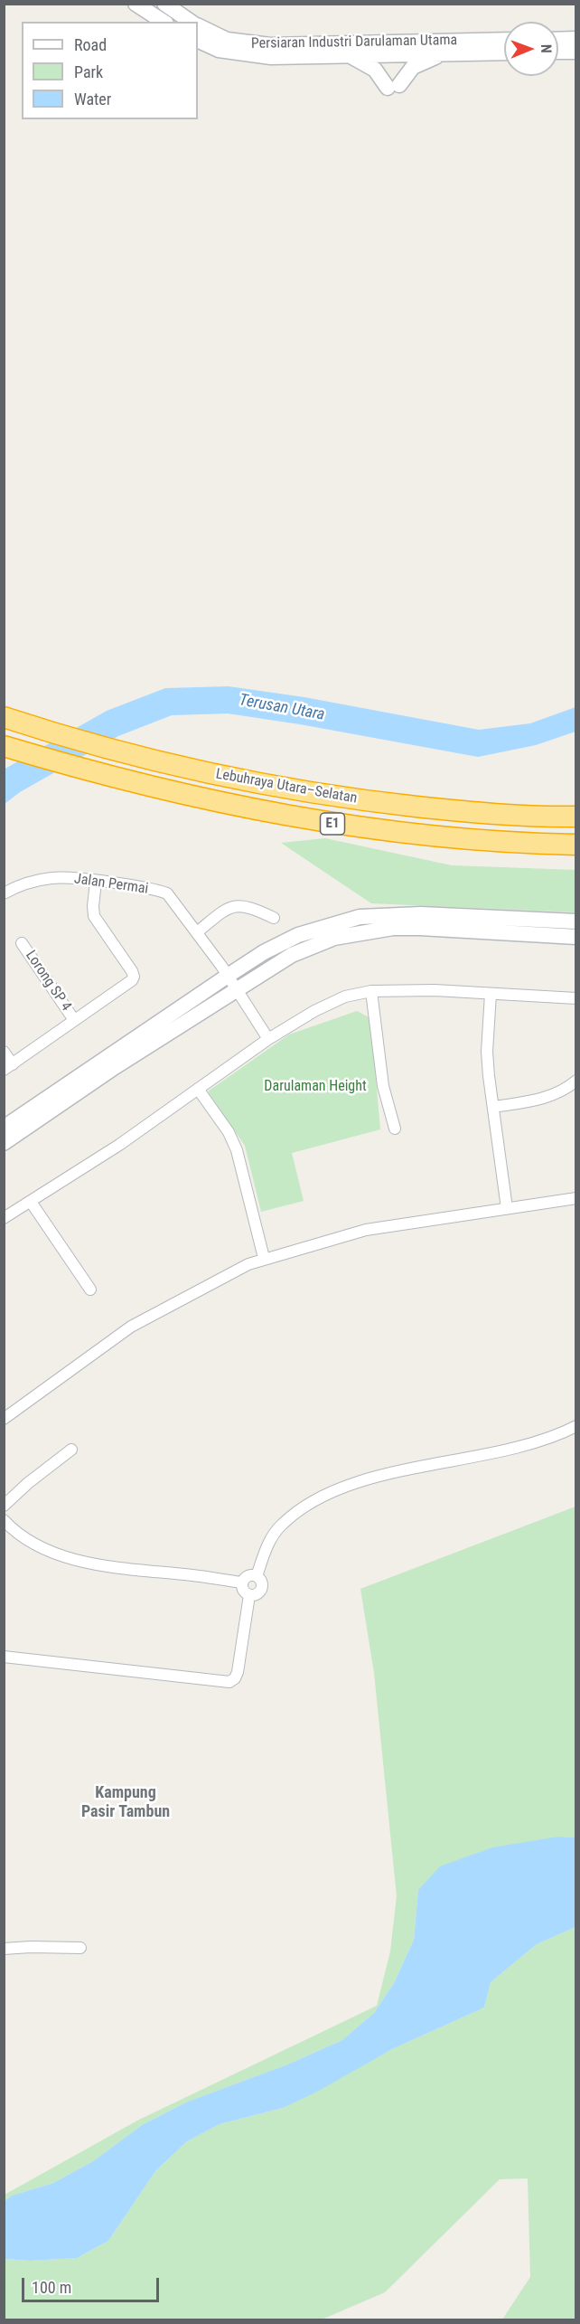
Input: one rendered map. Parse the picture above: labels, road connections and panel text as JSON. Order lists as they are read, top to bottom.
{
  "streets": {
    "highway": ["Lebuhraya Utara–Selatan", "E1"],
    "street": ["Persiaran Industri Darulaman Utama", "Jalan Permai", "Lorong SP 4"]
  },
  "districts": ["Kampung Pasir Tambun"],
  "water": ["Terusan Utara"],
  "parks": ["Darulaman Height"],
  "legend": ["Road", "Park", "Water"],
  "scale_bar": "100 m",
  "north": "right"
}
